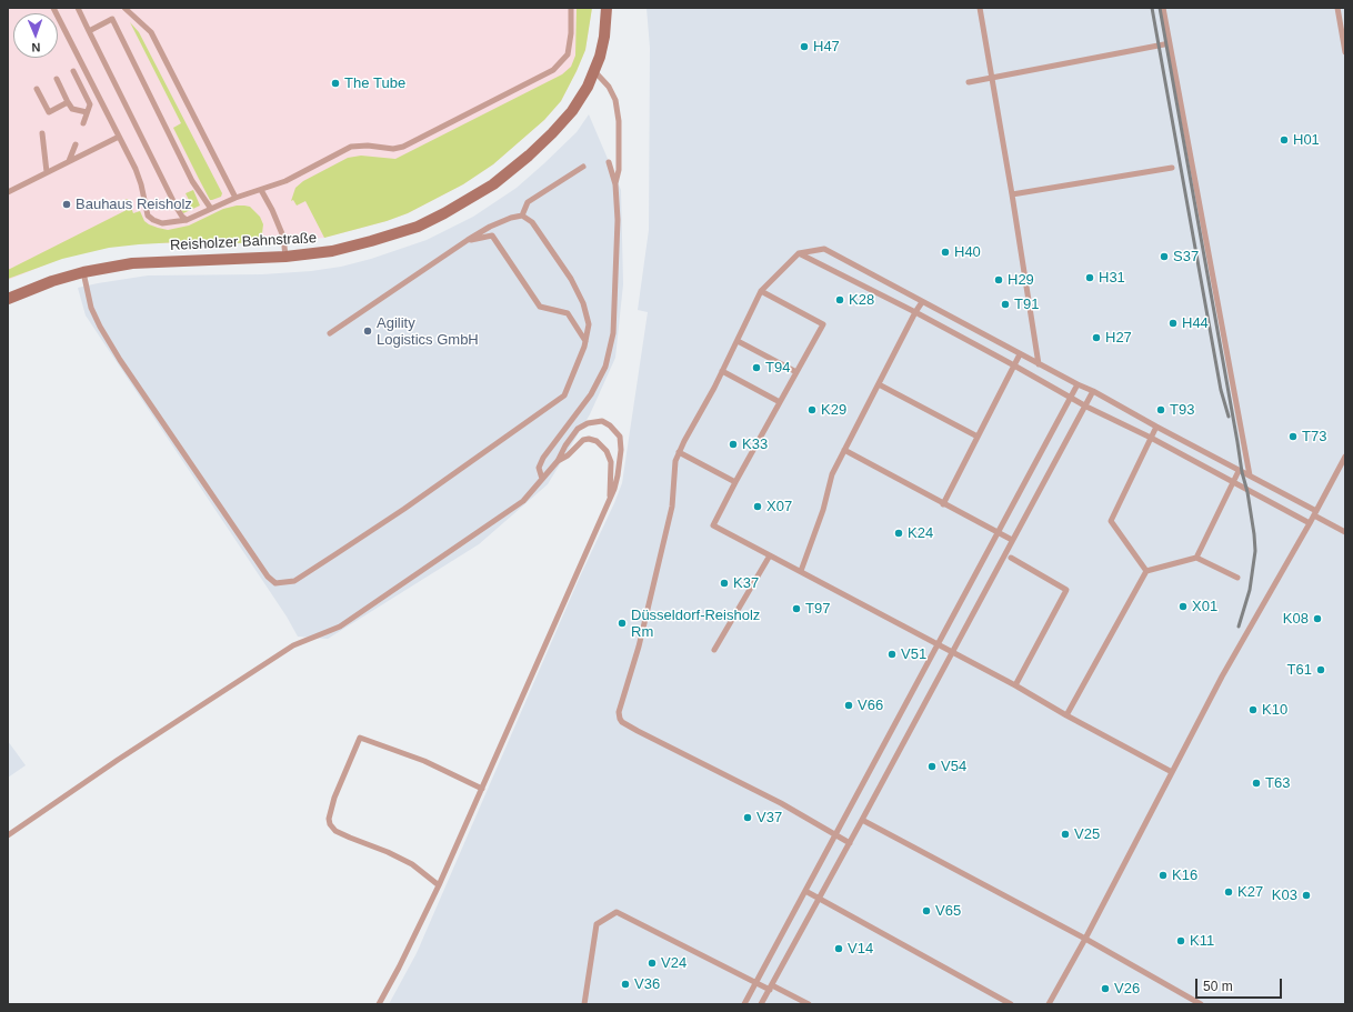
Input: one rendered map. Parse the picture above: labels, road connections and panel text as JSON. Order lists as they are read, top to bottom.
{
  "streets": {
    "main road": ["Reisholzer Bahnstraße"]
  },
  "places": [
    "H47",
    "The Tube",
    "H01",
    "Bauhaus Reisholz",
    "H40",
    "S37",
    "H31",
    "H29",
    "K28",
    "T91",
    "H44",
    "Agility Logistics GmbH",
    "H27",
    "T94",
    "K29",
    "T93",
    "T73",
    "K33",
    "X07",
    "K24",
    "K37",
    "X01",
    "T97",
    "K08",
    "Düsseldorf-Reisholz Rm",
    "V51",
    "T61",
    "V66",
    "K10",
    "V54",
    "T63",
    "V37",
    "V25",
    "K16",
    "K27",
    "K03",
    "V65",
    "K11",
    "V14",
    "V24",
    "V36",
    "V26"
  ],
  "scale_bar": "50 m",
  "north": "bottom"
}
